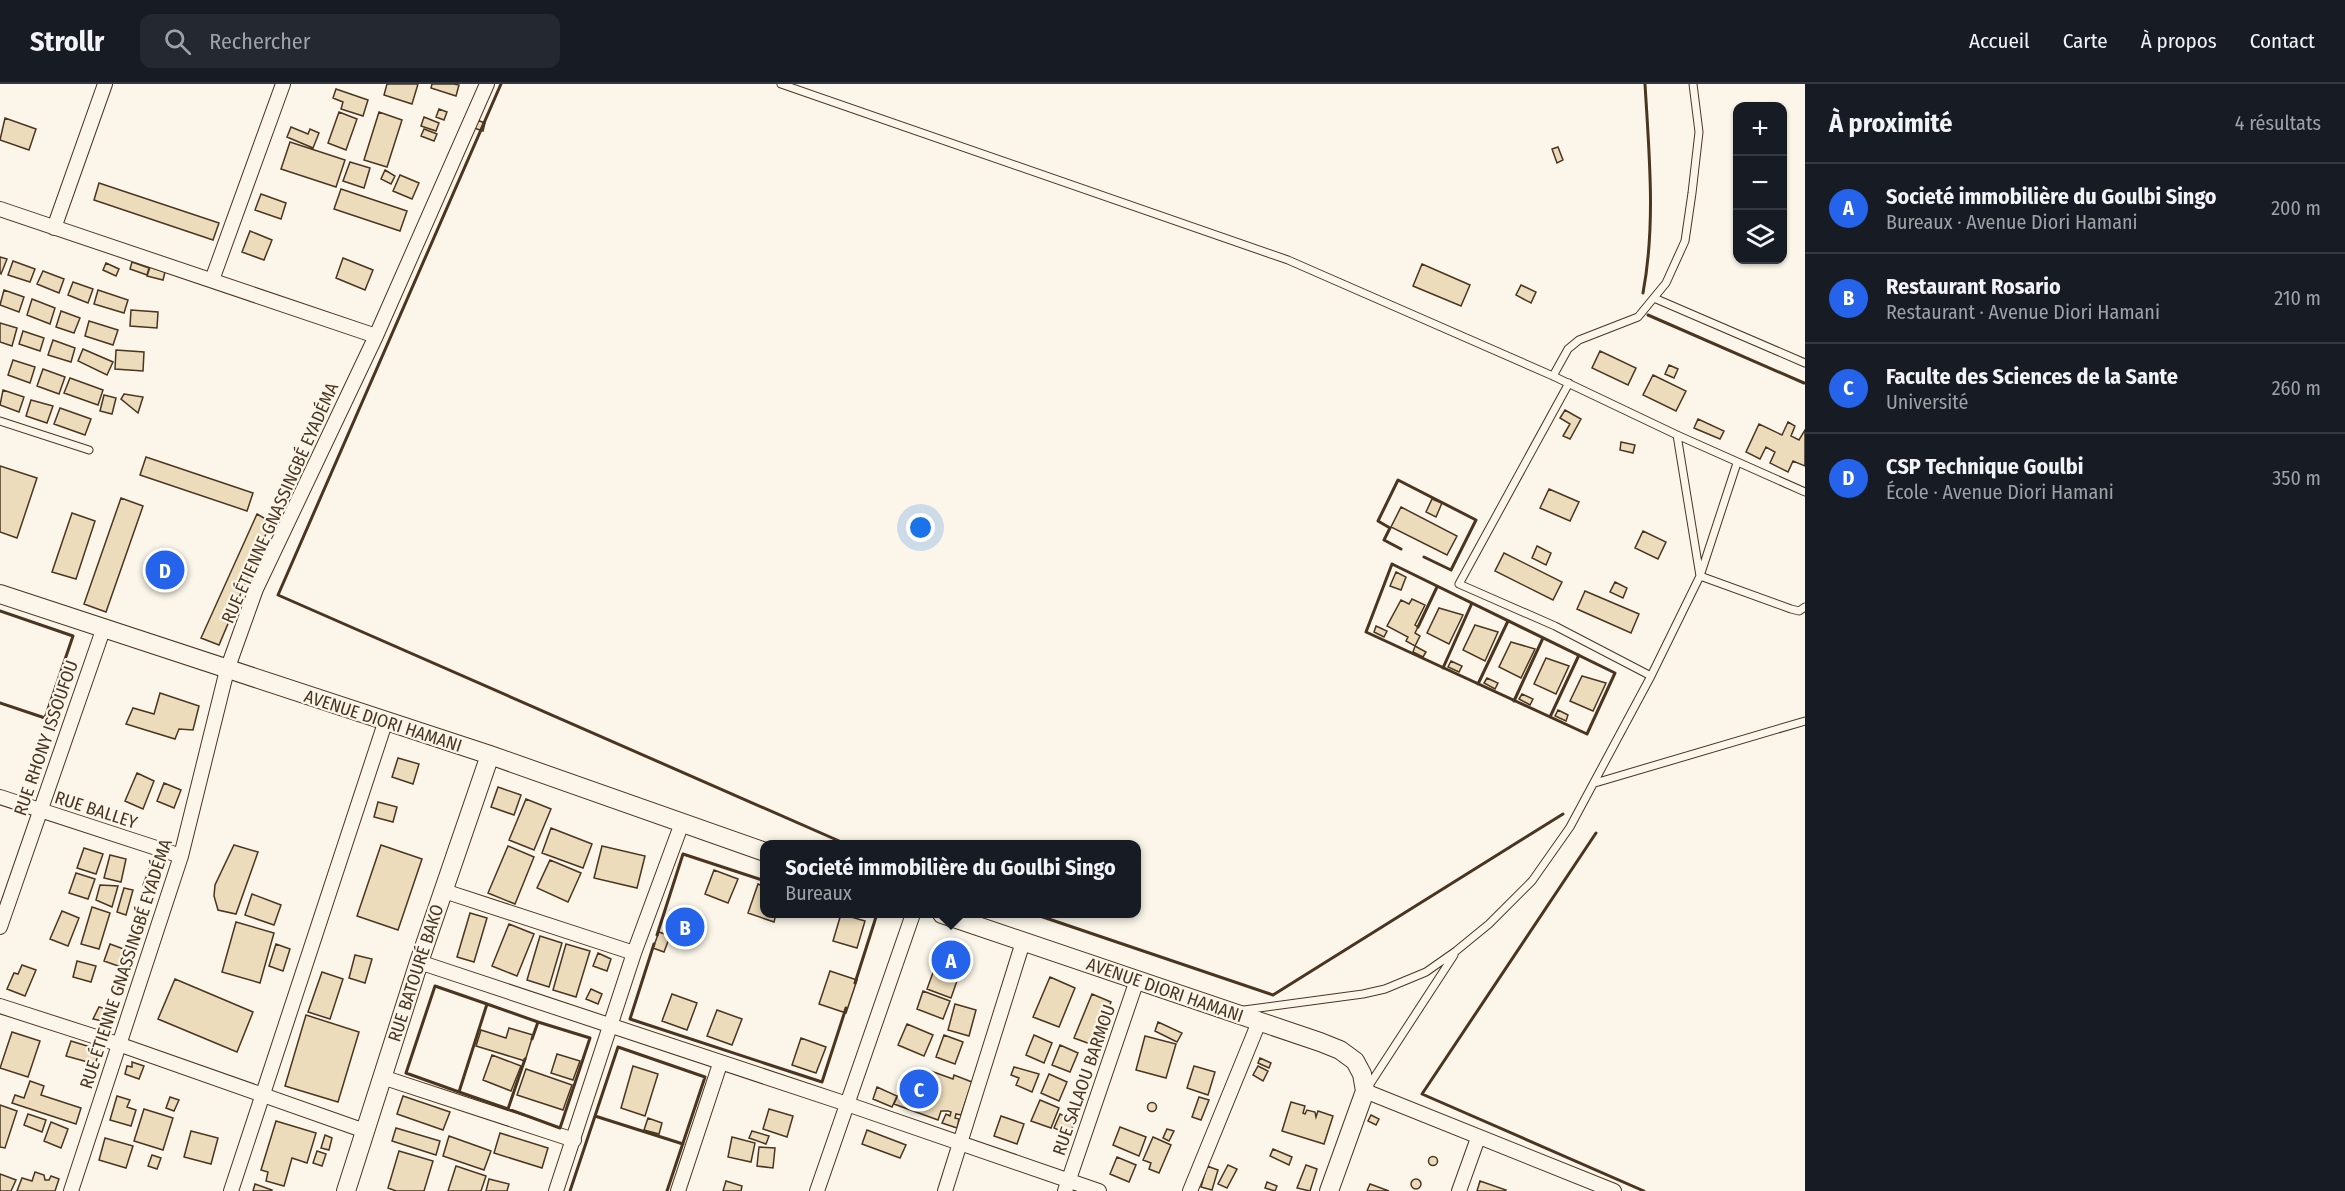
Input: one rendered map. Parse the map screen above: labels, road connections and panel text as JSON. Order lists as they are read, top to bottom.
{
  "streets": {
    "main road": ["AVENUE DIORI HAMANI", "RUE BATOURÉ BAKO"],
    "street": [
      "RUE ÉTIENNE GNASSINGBÉ EYADÉMA",
      "RUE RHONY ISSOUFOU",
      "RUE BALLEY",
      "RUE SALAOU BARMOU"
    ]
  },
  "crossings": [
    ["RUE ÉTIENNE GNASSINGBÉ EYADÉMA", "AVENUE DIORI HAMANI"],
    ["RUE ÉTIENNE GNASSINGBÉ EYADÉMA", "RUE BALLEY"],
    ["AVENUE DIORI HAMANI", "RUE RHONY ISSOUFOU"],
    ["AVENUE DIORI HAMANI", "RUE BATOURÉ BAKO"],
    ["AVENUE DIORI HAMANI", "RUE SALAOU BARMOU"],
    ["RUE RHONY ISSOUFOU", "RUE BALLEY"]
  ],
  "page": {
    "header": "Strollr",
    "search": "Rechercher",
    "nav": [
      "Accueil",
      "Carte",
      "À propos",
      "Contact"
    ],
    "heading": ["À proximité", "4 résultats"],
    "map_buttons": ["+", "−"],
    "list": [
      {
        "mark": "A",
        "name": "Societé immobilière du Goulbi Singo",
        "note": "Bureaux · Avenue Diori Hamani",
        "value": "200 m"
      },
      {
        "mark": "B",
        "name": "Restaurant Rosario",
        "note": "Restaurant · Avenue Diori Hamani",
        "value": "210 m"
      },
      {
        "mark": "C",
        "name": "Faculte des Sciences de la Sante",
        "note": "Université",
        "value": "260 m"
      },
      {
        "mark": "D",
        "name": "CSP Technique Goulbi",
        "note": "École · Avenue Diori Hamani",
        "value": "350 m"
      }
    ],
    "pins": [
      "D",
      "B",
      "A",
      "C"
    ],
    "popup": ["Societé immobilière du Goulbi Singo", "Bureaux"]
  }
}
